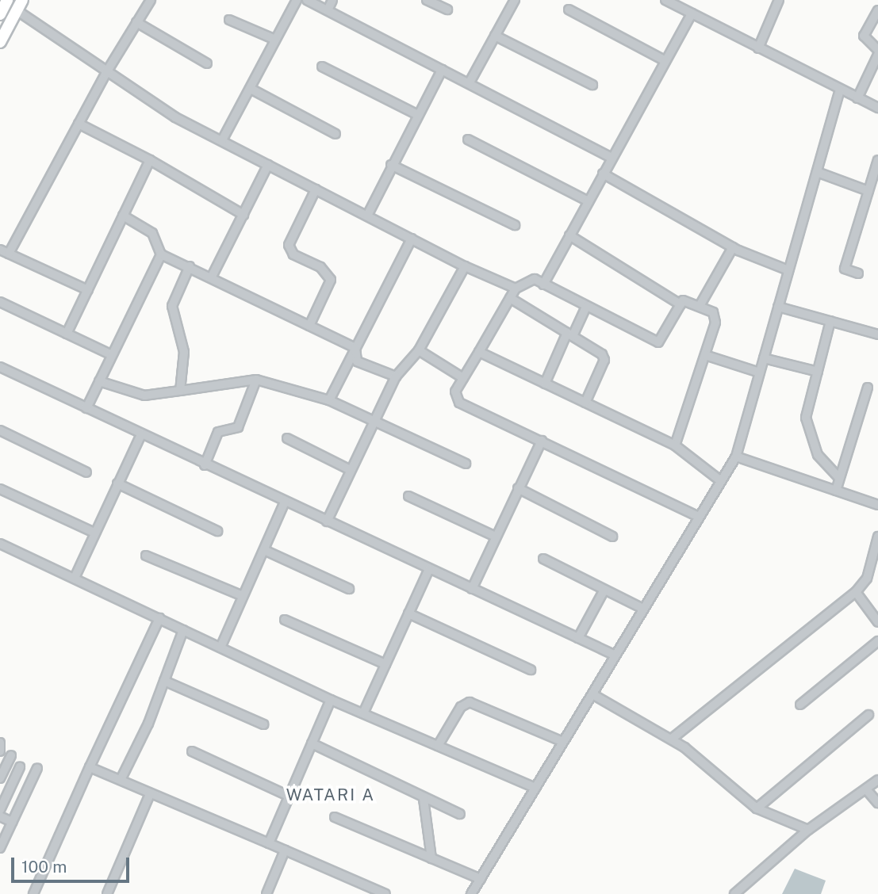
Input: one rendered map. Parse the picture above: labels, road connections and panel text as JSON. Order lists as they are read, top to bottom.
{
  "districts": ["WATARI A"],
  "scale_bar": "100 m"
}
